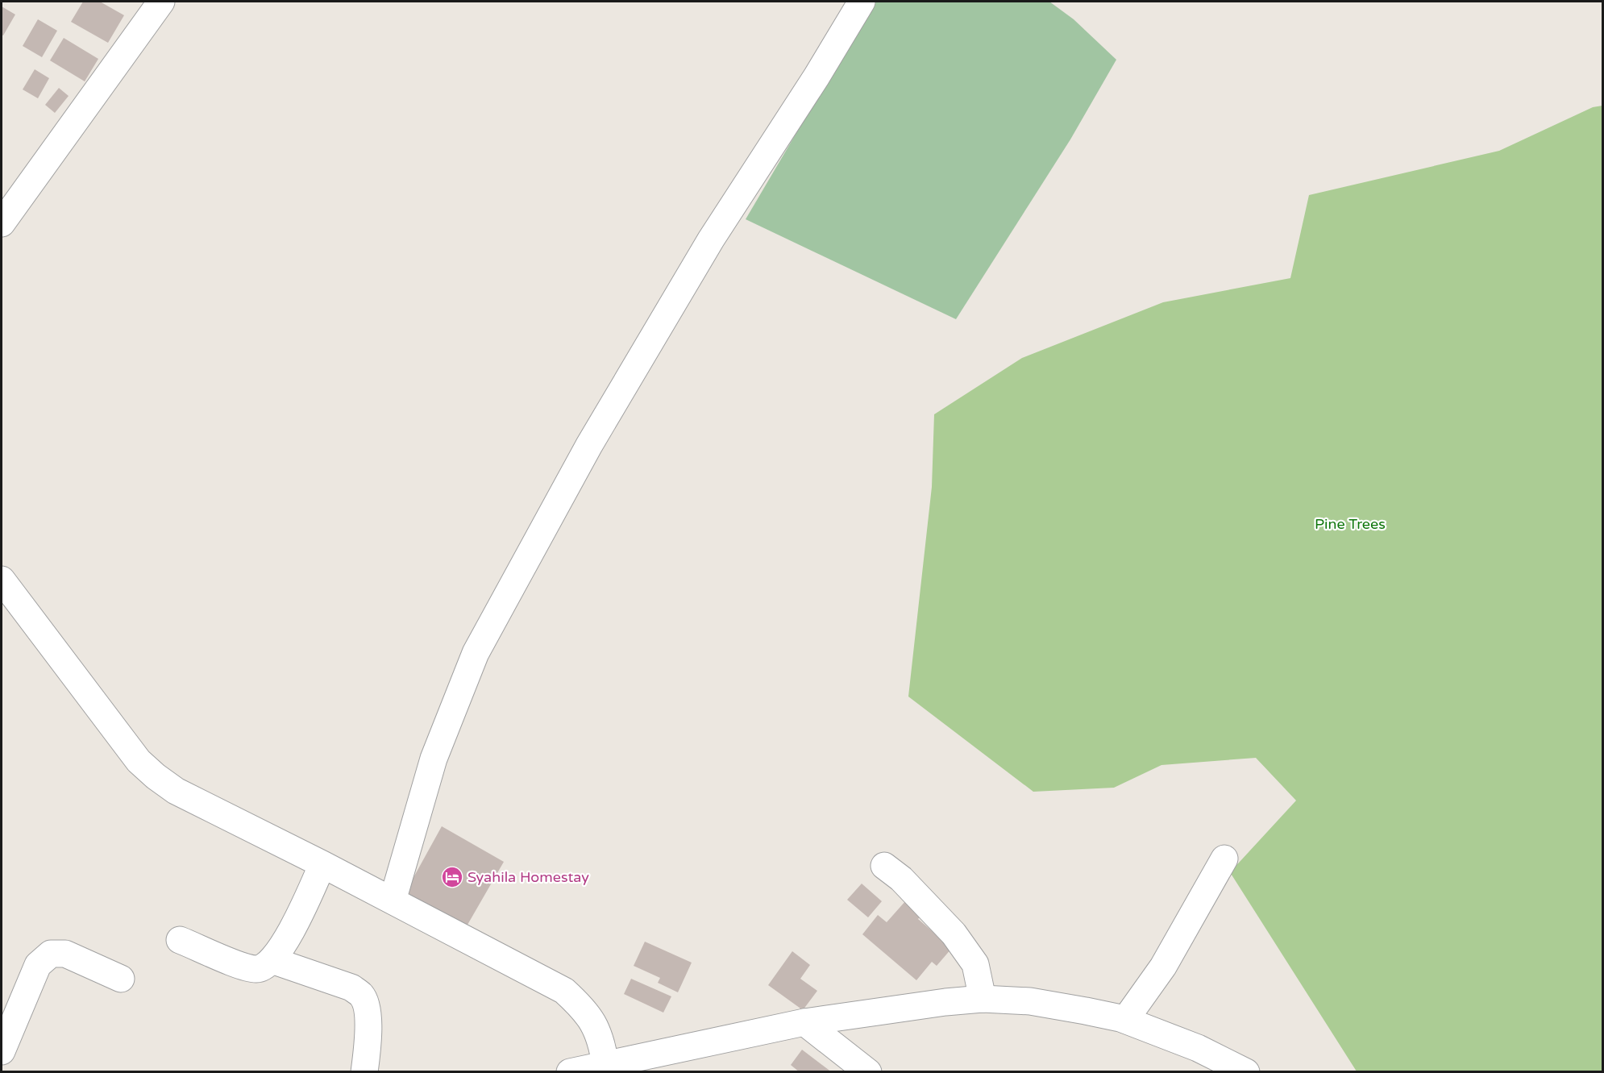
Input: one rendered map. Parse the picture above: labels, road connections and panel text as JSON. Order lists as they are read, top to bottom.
{
  "parks": ["Pine Trees"],
  "places": {
    "hotel": ["Syahila Homestay"]
  }
}
